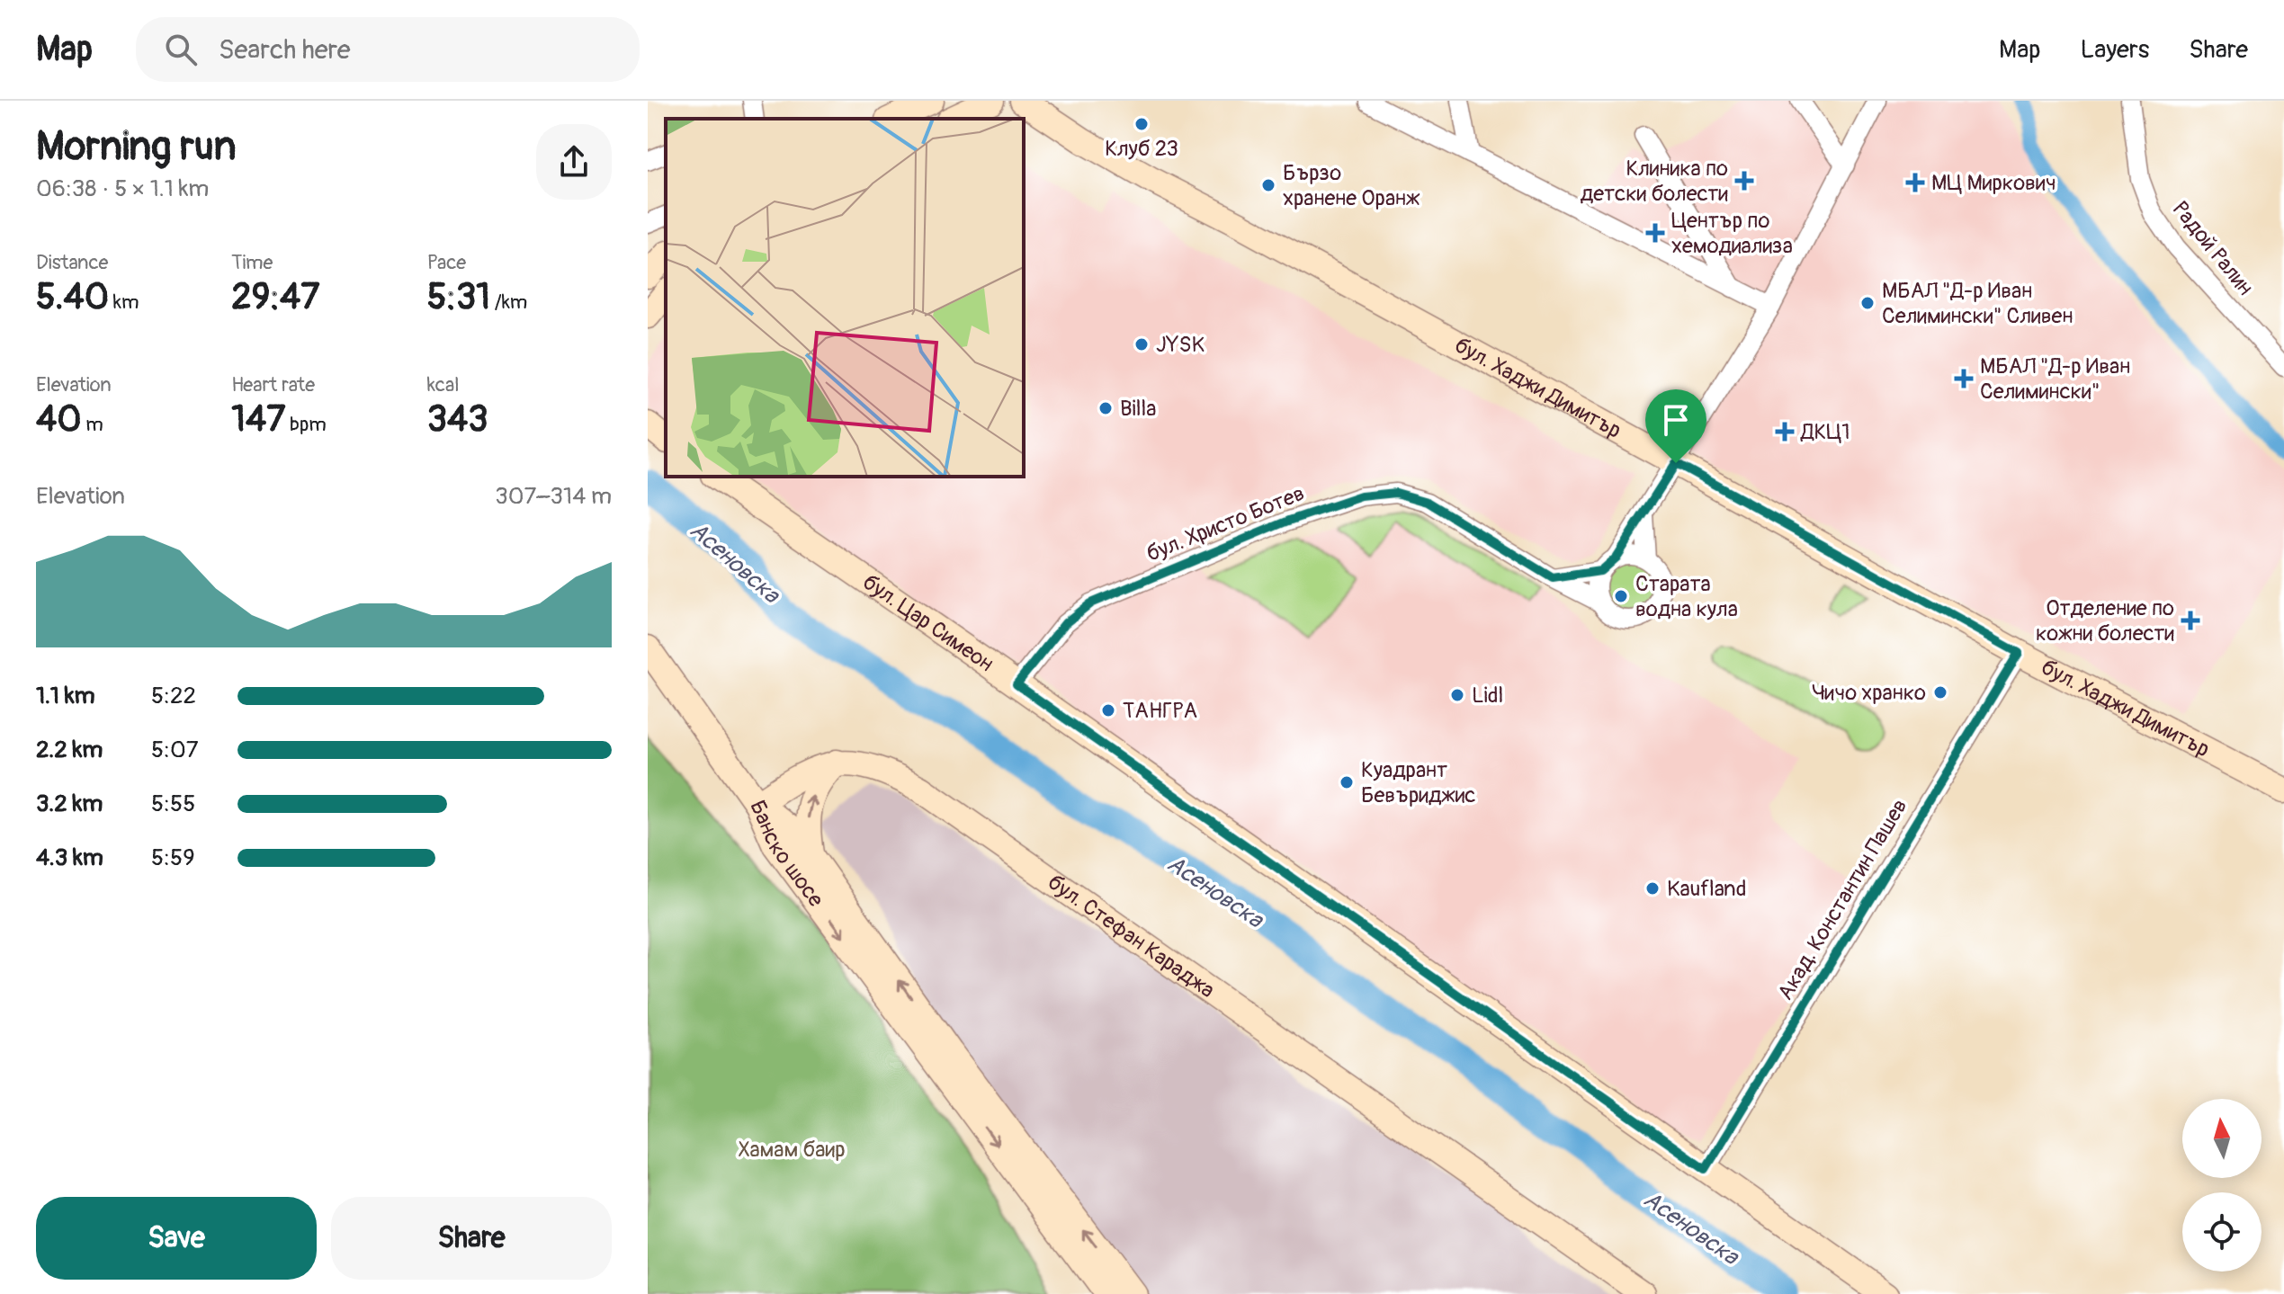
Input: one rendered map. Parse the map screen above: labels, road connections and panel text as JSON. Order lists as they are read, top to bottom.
{
  "streets": {
    "main road": [
      "бул. Хаджи Димитър",
      "бул. Цар Симеон",
      "Банско шосе",
      "бул. Стефан Караджа"
    ],
    "street": ["Радой Ралин", "бул. Христо Ботев", "Акад. Константин Пашев"]
  },
  "crossings": [
    ["бул. Хаджи Димитър", "Акад. Константин Пашев"],
    ["бул. Христо Ботев", "бул. Цар Симеон"],
    ["бул. Цар Симеон", "Акад. Константин Пашев"],
    ["Банско шосе", "бул. Стефан Караджа"]
  ],
  "water": ["Асеновска"],
  "parks": ["Хамам баир"],
  "places": {
    "other": [
      "Клуб 23",
      "Бързо хранене Оранж",
      "МБАЛ \"Д-р Иван Селимински\" Сливен",
      "JYSK",
      "Billa",
      "Старата водна кула",
      "Чичо хранко",
      "Lidl",
      "ТАНГРА",
      "Куадрант Бевъриджис",
      "Kaufland"
    ],
    "health": [
      "Клиника по детски болести",
      "МЦ Миркович",
      "Център по хемодиализа",
      "МБАЛ \"Д-р Иван Селимински\"",
      "ДКЦ1",
      "Отделение по кожни болести"
    ]
  },
  "north": "top",
  "page": {
    "header": "Map",
    "search": "Search here",
    "nav": ["Map", "Layers", "Share"],
    "heading": ["Morning run", "06:38 · 5 × 1.1 km"],
    "stats": [
      ["Distance", "5.40 km"],
      ["Time", "29:47"],
      ["Pace", "5:31 /km"],
      ["Elevation", "40 m"],
      ["Heart rate", "147 bpm"],
      ["kcal", "343"]
    ],
    "chart": ["Elevation", "307–314 m"],
    "list": [
      {
        "name": "1.1 km",
        "note": "5:22"
      },
      {
        "name": "2.2 km",
        "note": "5:07"
      },
      {
        "name": "3.2 km",
        "note": "5:55"
      },
      {
        "name": "4.3 km",
        "note": "5:59"
      }
    ],
    "buttons": ["Save", "Share"]
  }
}
